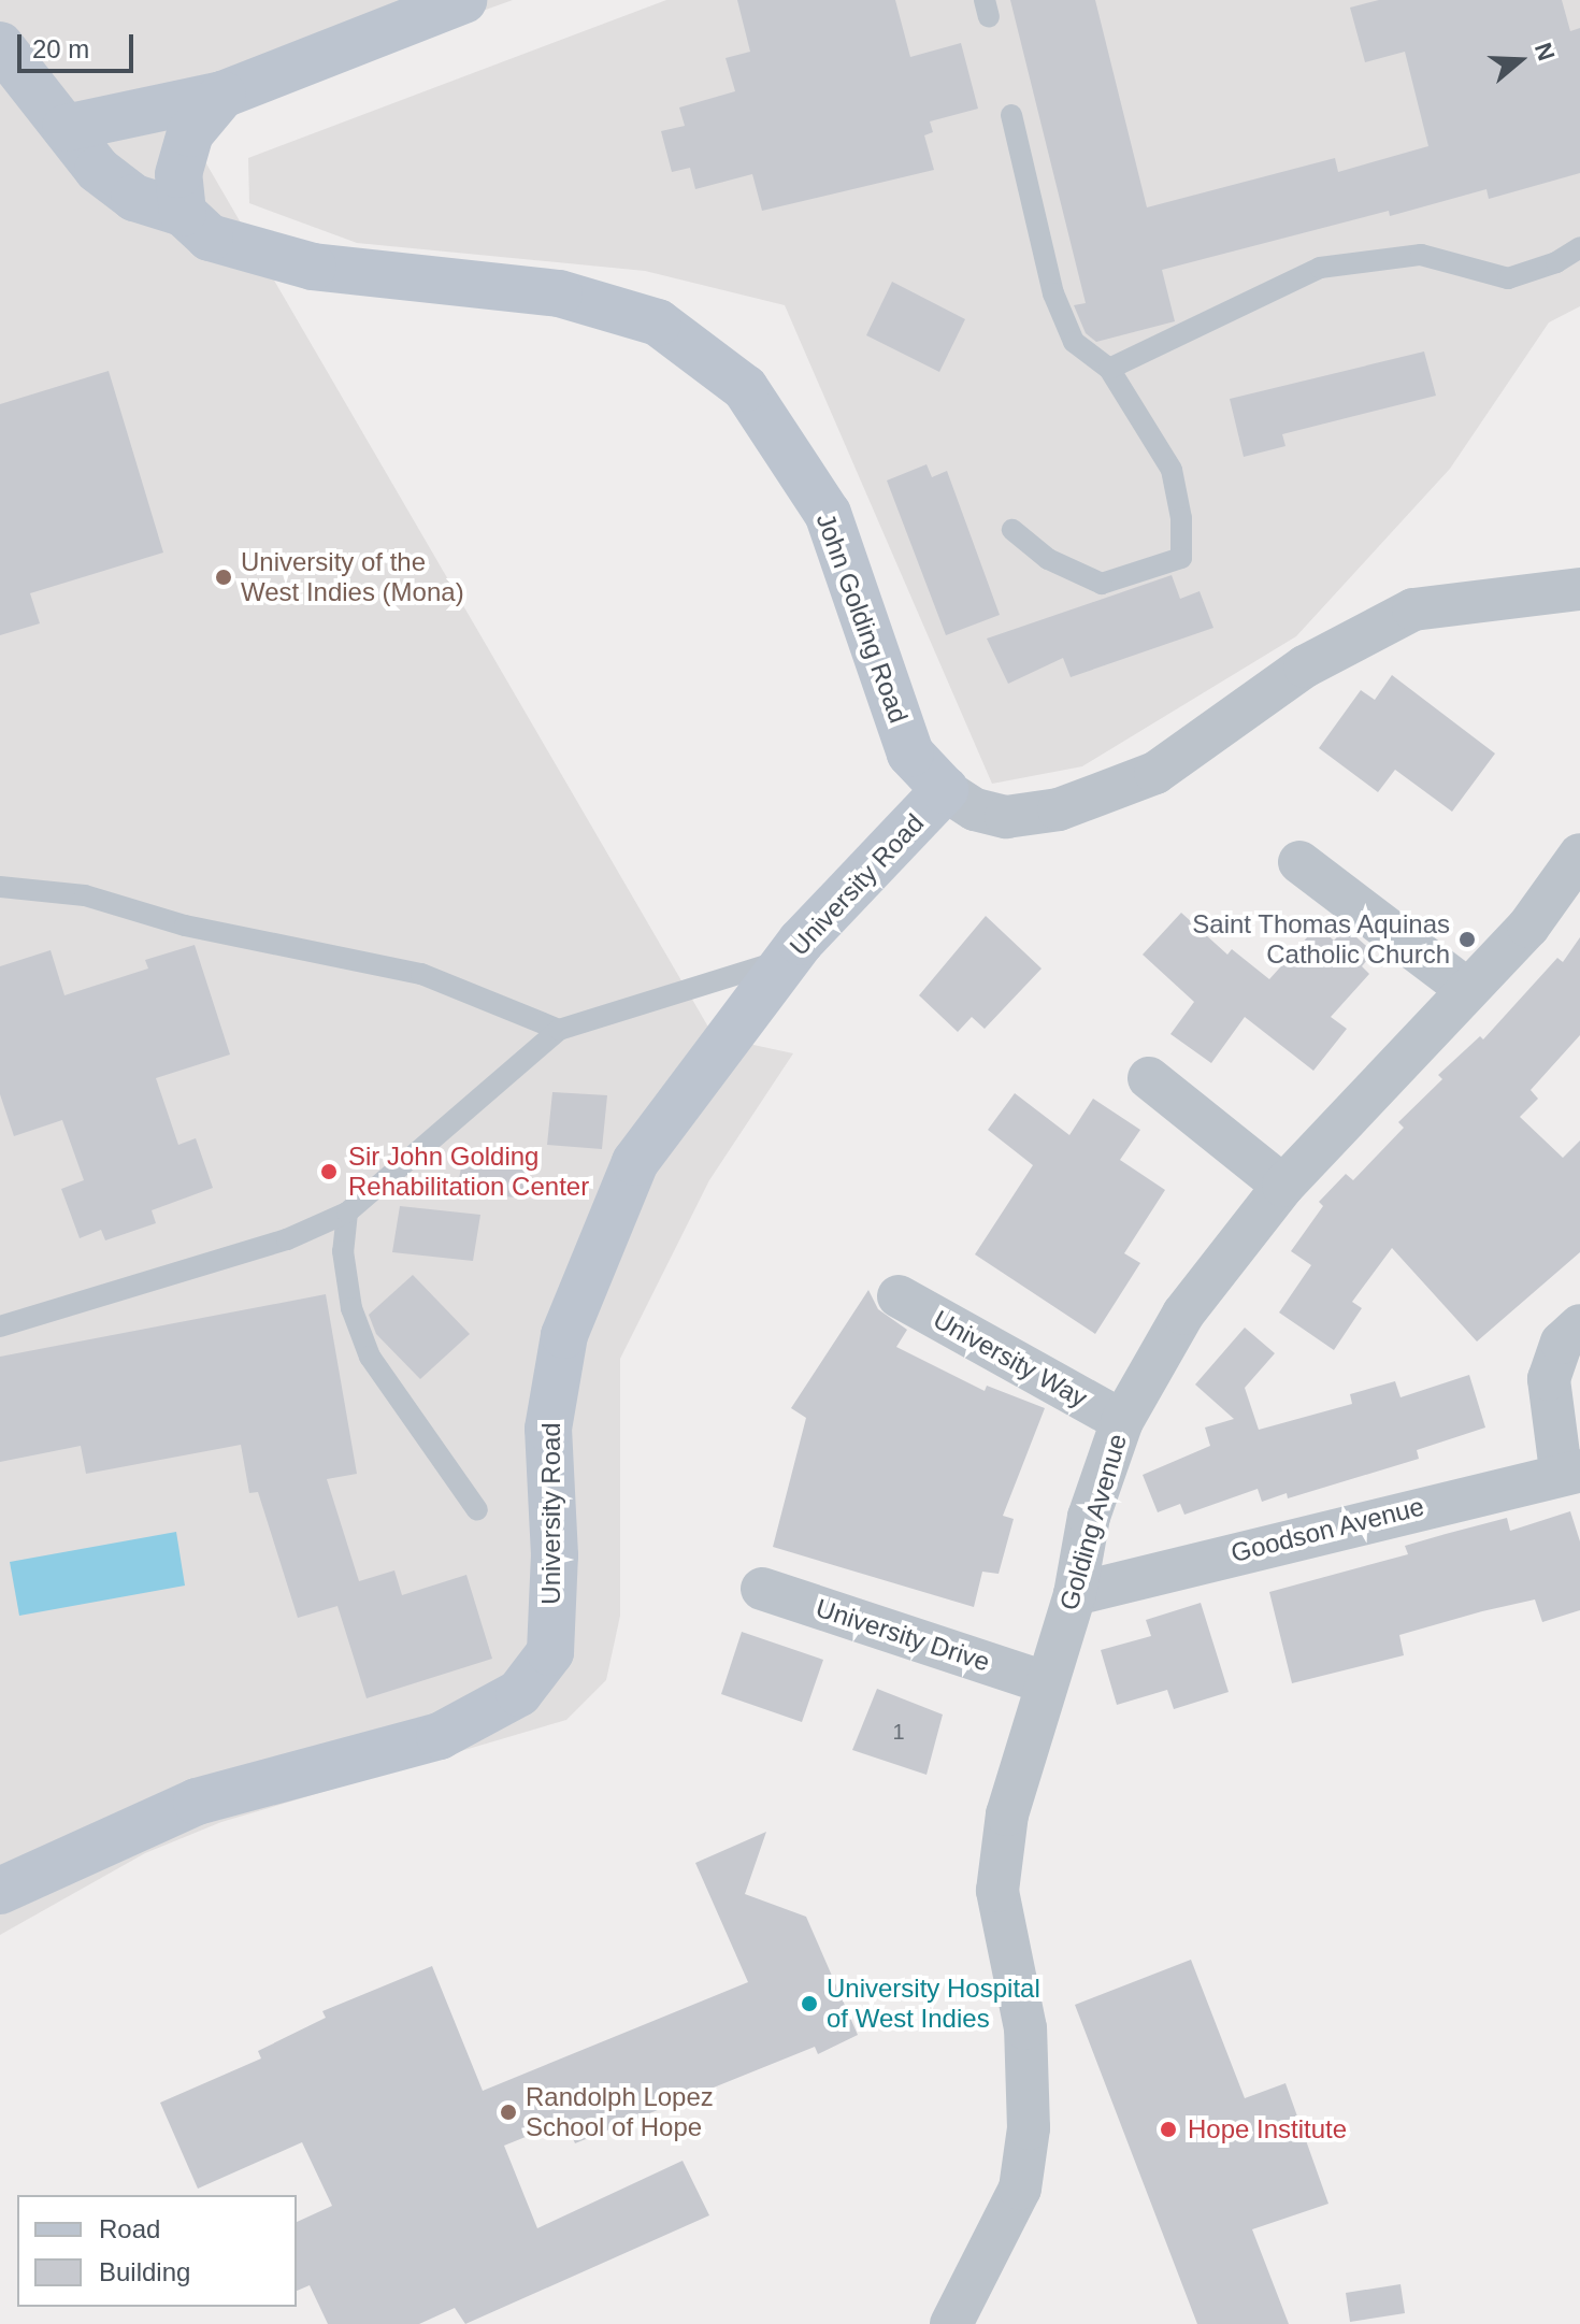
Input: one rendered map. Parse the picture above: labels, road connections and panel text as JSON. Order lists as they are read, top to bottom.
{
  "streets": {
    "street": [
      "John Golding Road",
      "University Road",
      "University Way",
      "Golding Avenue",
      "Goodson Avenue",
      "University Drive"
    ]
  },
  "crossings": [
    ["John Golding Road", "University Road"],
    ["University Way", "Golding Avenue"],
    ["Golding Avenue", "Goodson Avenue"],
    ["Golding Avenue", "University Drive"]
  ],
  "places": [
    "University of the West Indies (Mona)",
    "Saint Thomas Aquinas Catholic Church",
    "Sir John Golding Rehabilitation Center",
    "University Hospital of West Indies",
    "Randolph Lopez School of Hope",
    "Hope Institute"
  ],
  "house_numbers": ["1"],
  "legend": ["Road", "Building"],
  "scale_bar": "20 m",
  "north": "right"
}
